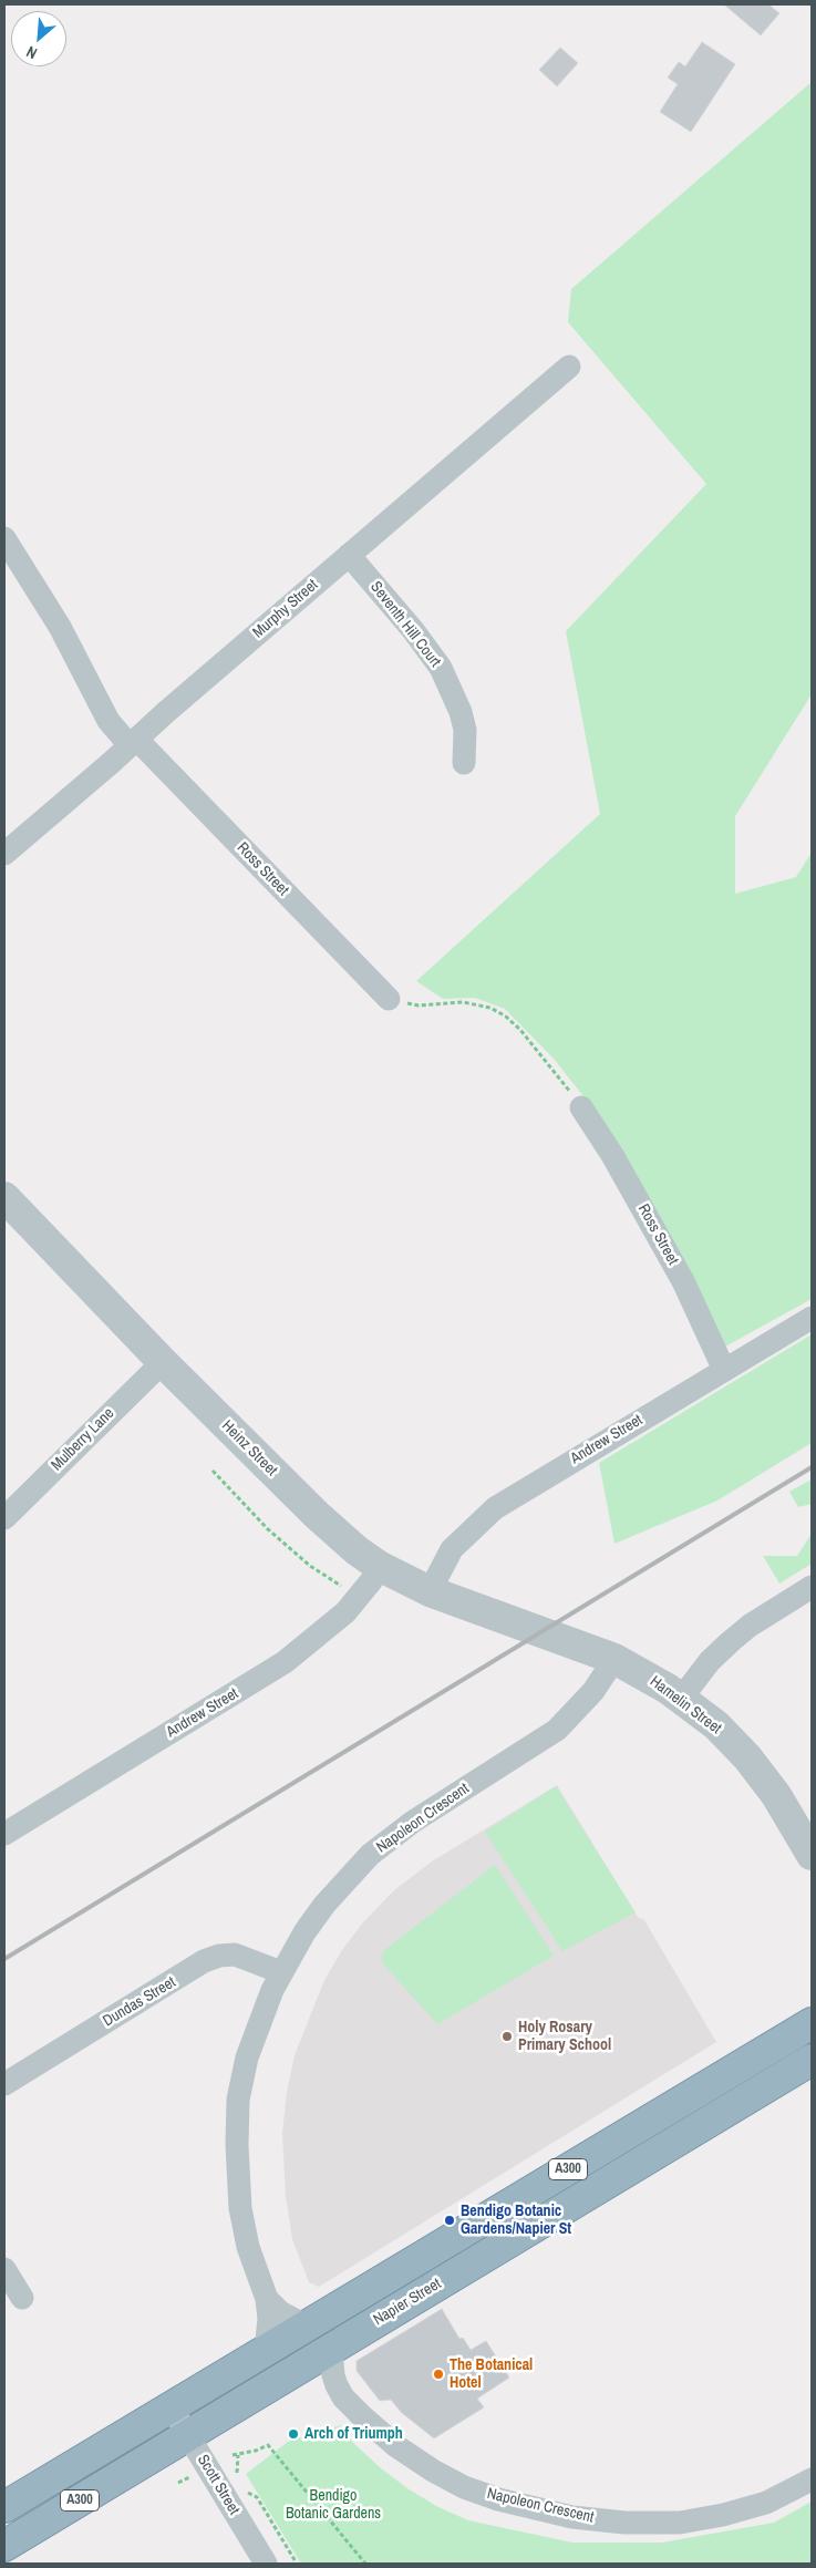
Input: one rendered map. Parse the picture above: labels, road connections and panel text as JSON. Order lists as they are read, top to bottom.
{
  "streets": {
    "highway": ["A300", "Napier Street"],
    "street": [
      "Murphy Street",
      "Seventh Hill Court",
      "Ross Street",
      "Mulberry Lane",
      "Andrew Street",
      "Heinz Street",
      "Hamelin Street",
      "Napoleon Crescent",
      "Dundas Street",
      "Scott Street"
    ]
  },
  "crossings": [
    ["Murphy Street", "Seventh Hill Court"],
    ["Murphy Street", "Ross Street"],
    ["Ross Street", "Andrew Street"],
    ["Mulberry Lane", "Heinz Street"],
    ["Andrew Street", "Heinz Street"],
    ["Heinz Street", "Hamelin Street"],
    ["Hamelin Street", "Napoleon Crescent"],
    ["Napoleon Crescent", "Dundas Street"],
    ["Napoleon Crescent", "Napier Street"],
    ["Napier Street", "Scott Street"]
  ],
  "parks": ["Bendigo Botanic Gardens"],
  "places": [
    "Holy Rosary Primary School",
    "Bendigo Botanic Gardens/Napier St",
    "The Botanical Hotel",
    "Arch of Triumph"
  ],
  "north": "bottom left"
}
